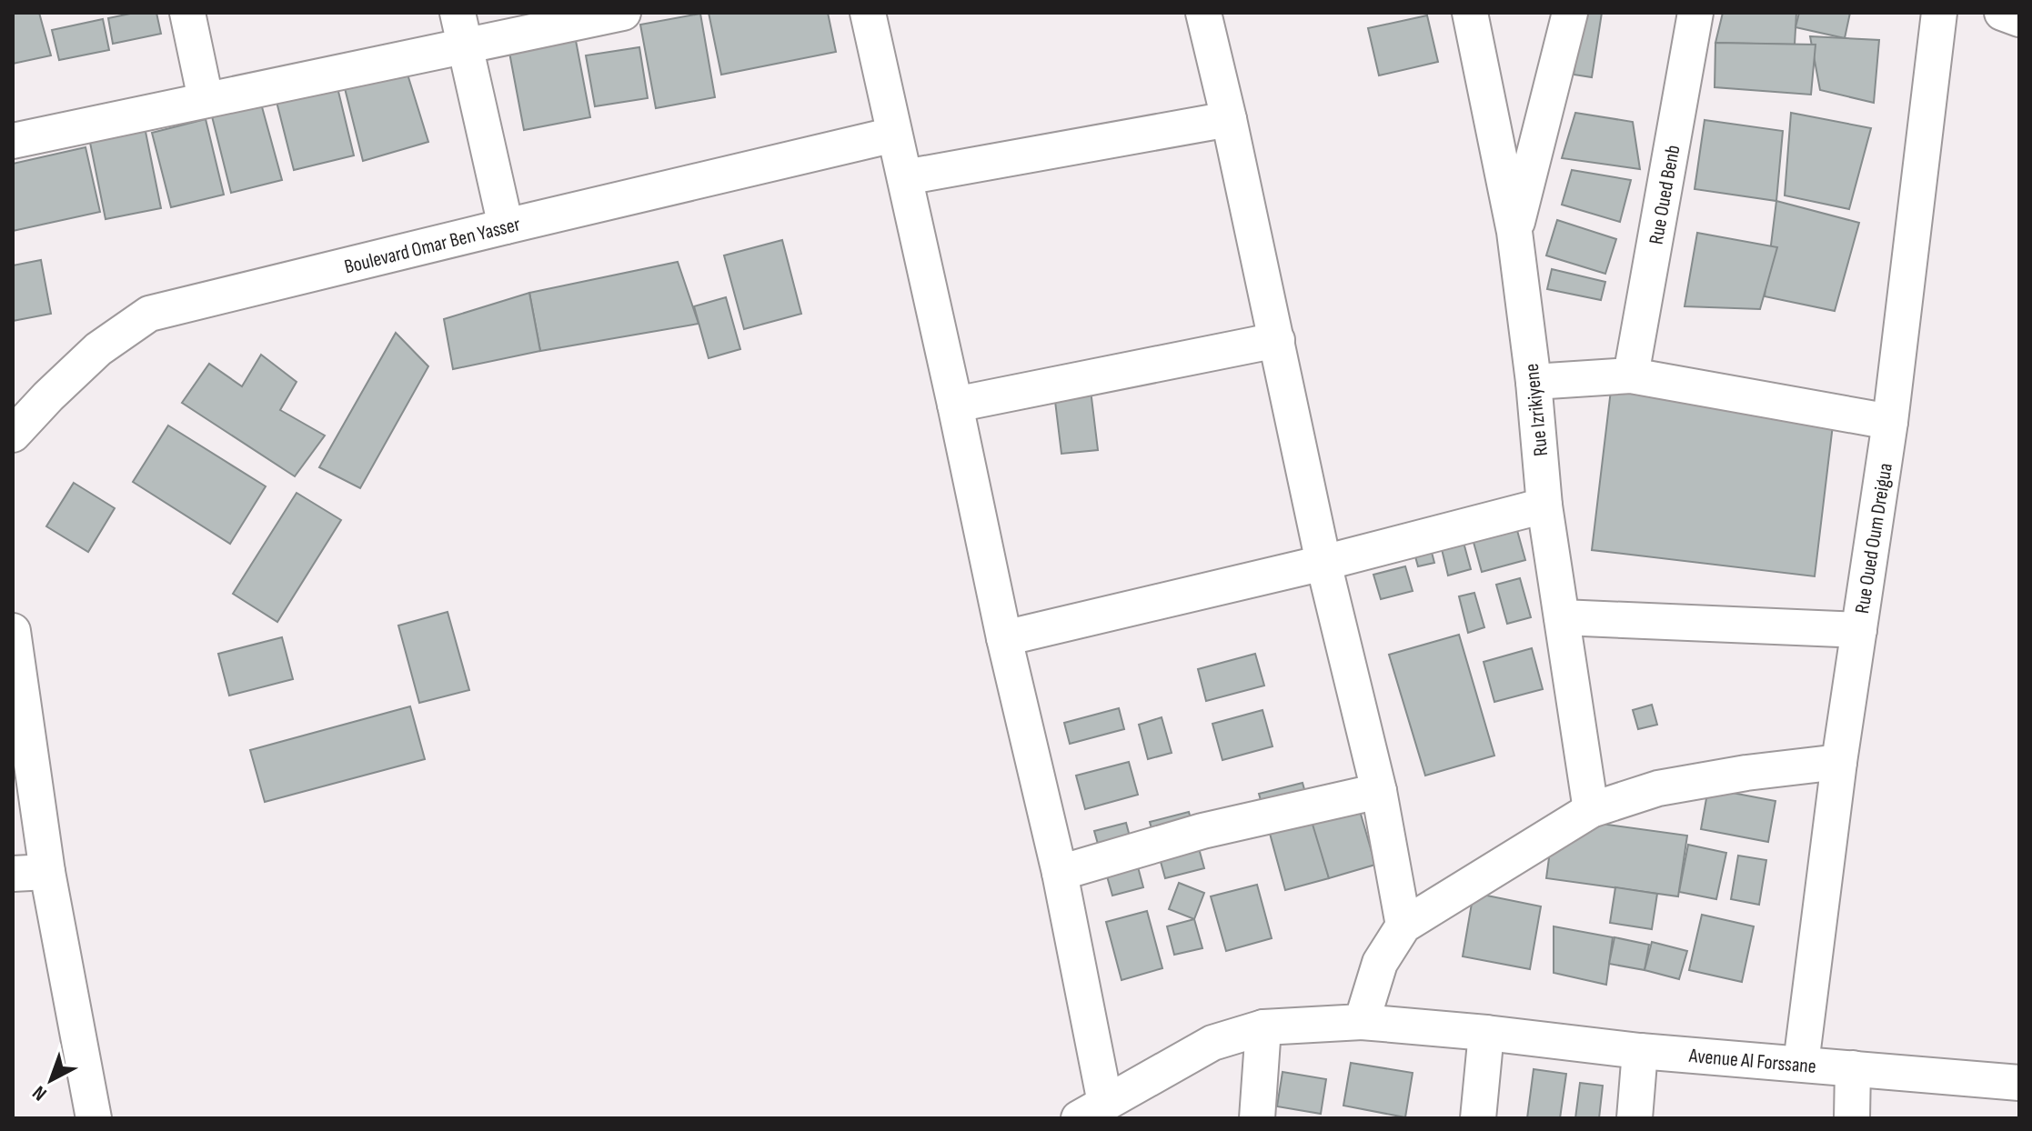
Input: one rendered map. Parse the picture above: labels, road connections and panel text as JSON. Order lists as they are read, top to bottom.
{
  "streets": {
    "street": [
      "Rue Oued Benb",
      "Boulevard Omar Ben Yasser",
      "Rue Izrikiyene",
      "Rue Oued Oum Dreigua",
      "Avenue Al Forssane"
    ]
  },
  "crossings": [
    ["Rue Oued Oum Dreigua", "Avenue Al Forssane"]
  ],
  "north": "bottom left"
}
